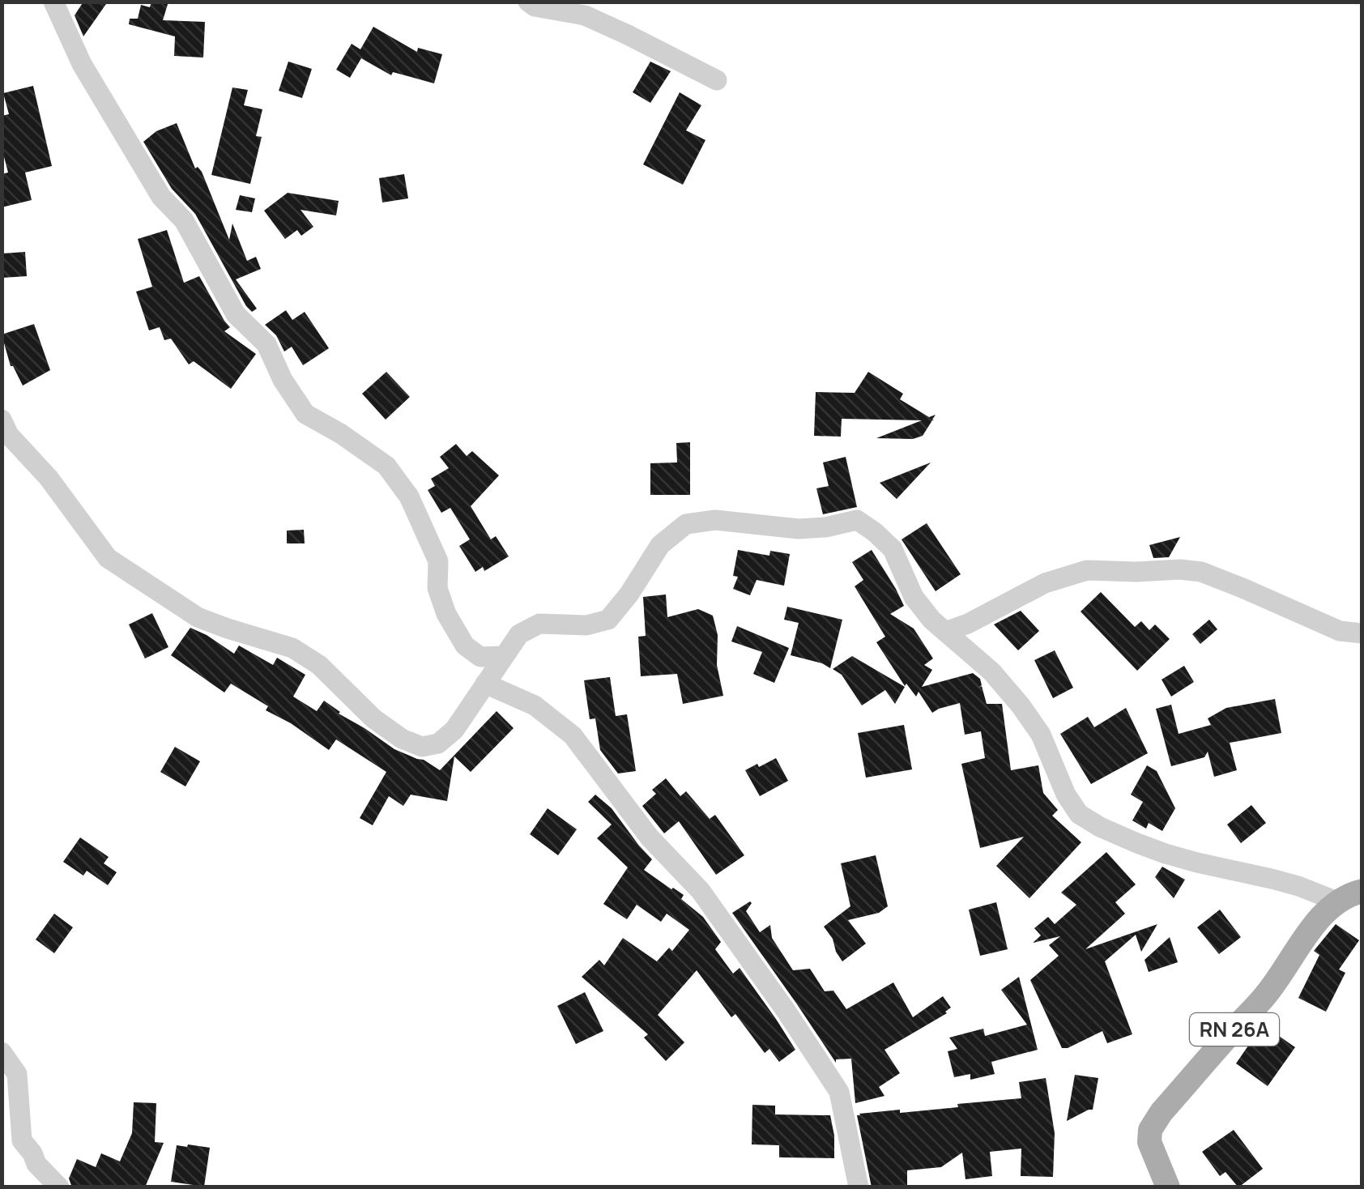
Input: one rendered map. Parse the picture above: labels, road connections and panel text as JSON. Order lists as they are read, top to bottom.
{
  "streets": {
    "main road": ["RN 26A"]
  }
}
